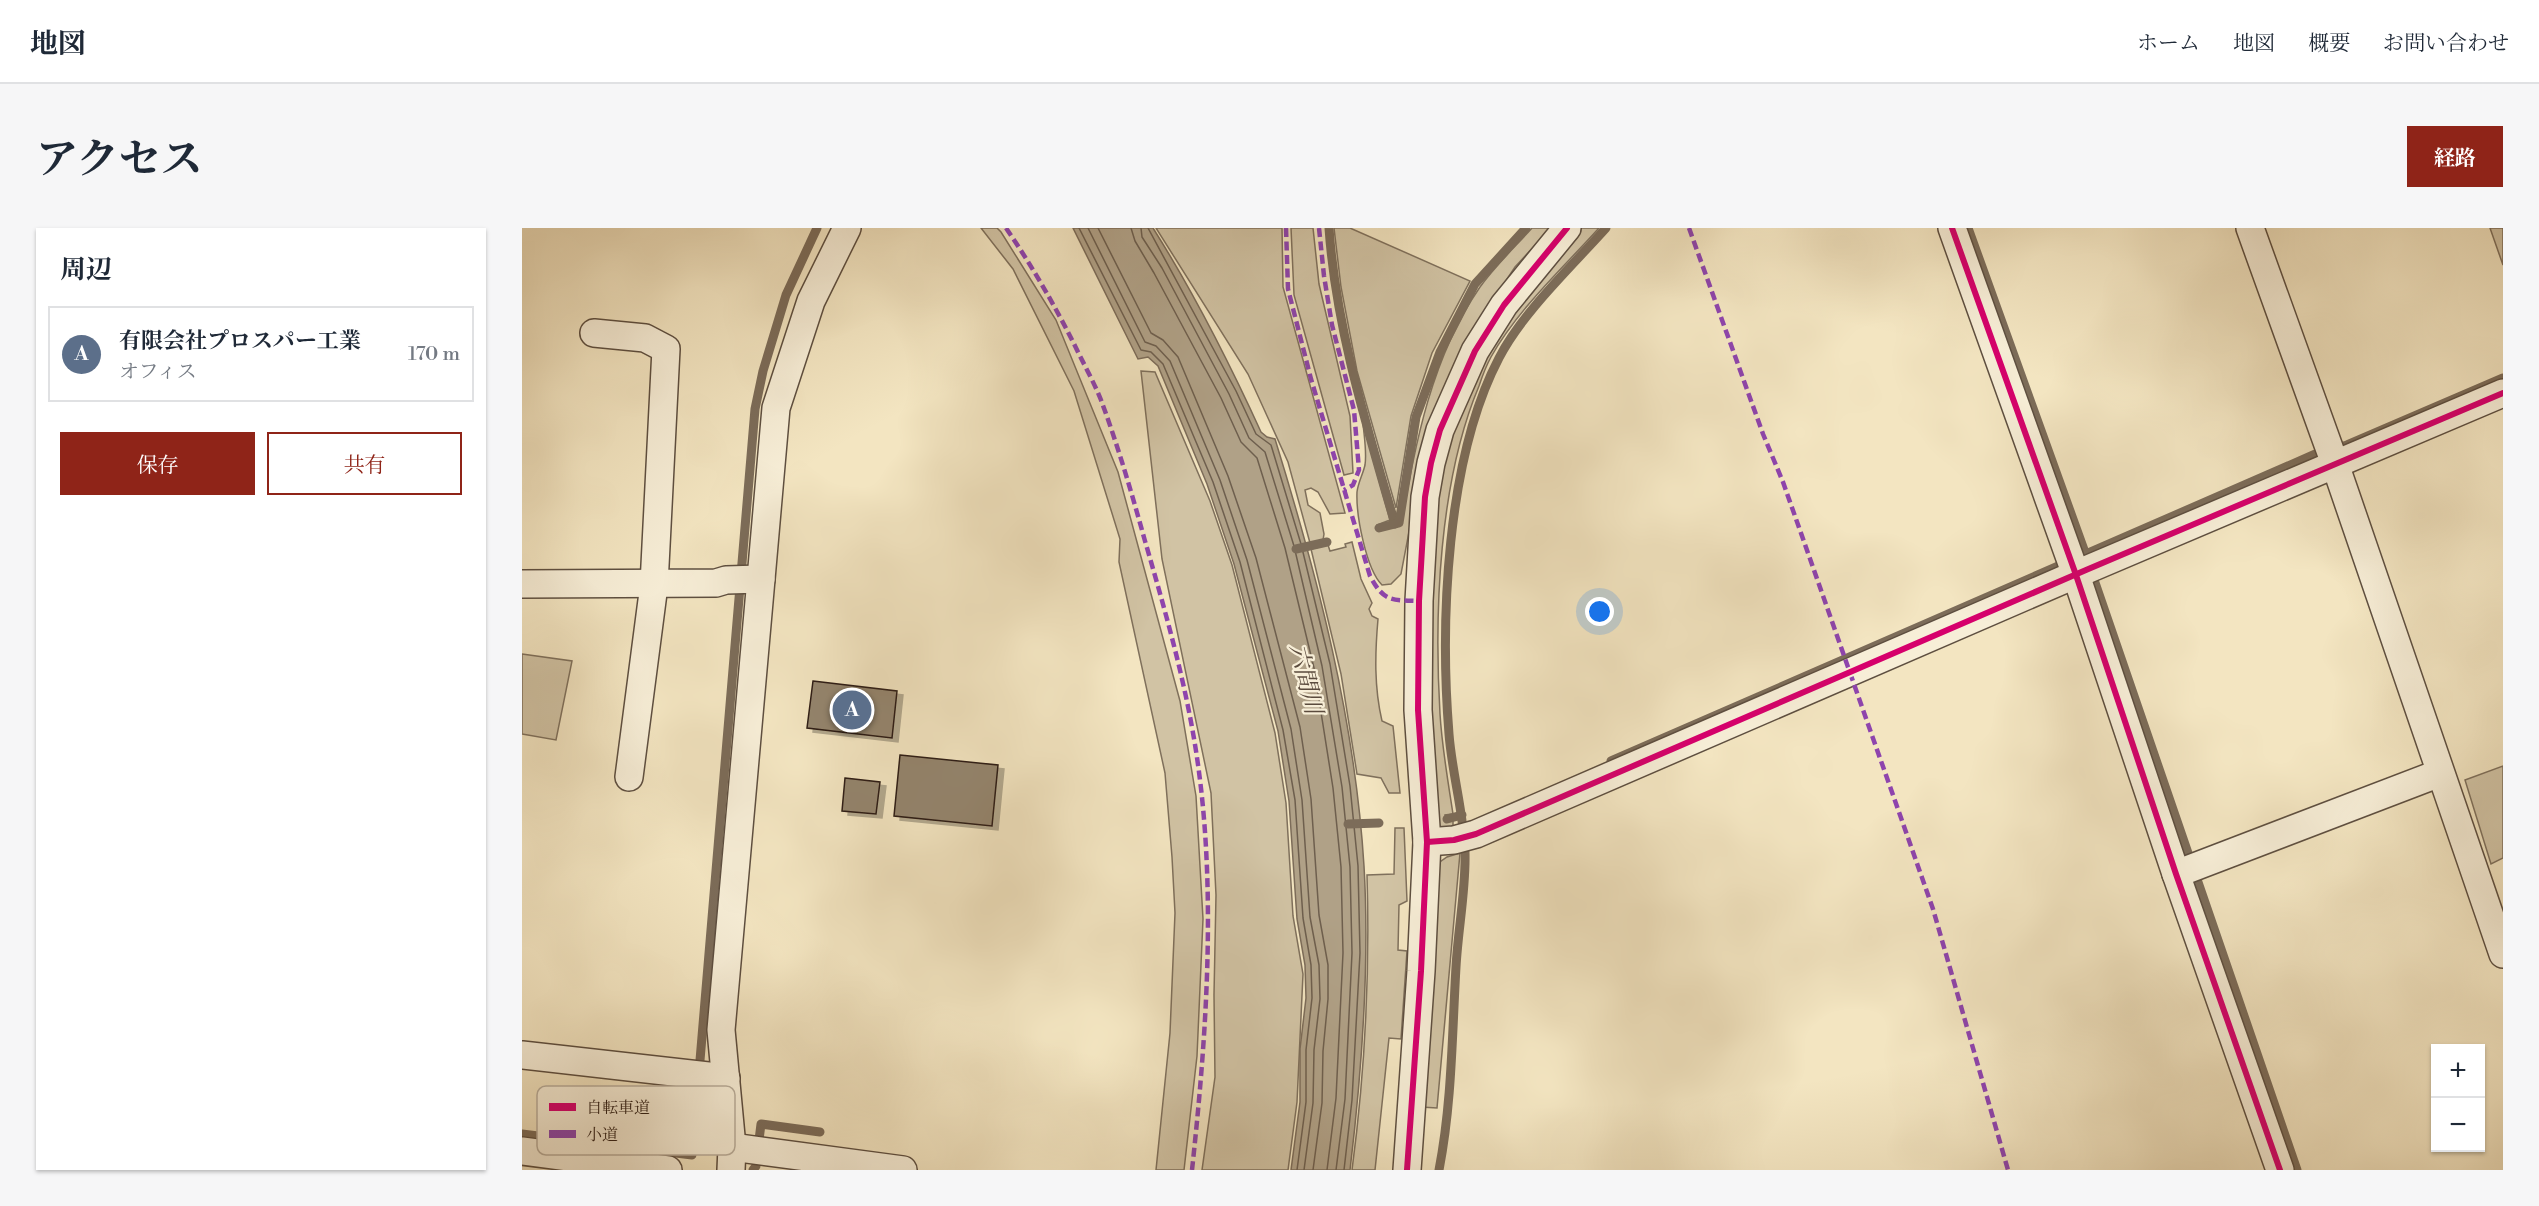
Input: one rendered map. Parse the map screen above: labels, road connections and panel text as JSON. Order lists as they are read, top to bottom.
{
  "water": ["六間川"],
  "legend": ["自転車道", "小道"],
  "page": {
    "header": "地図",
    "nav": [
      "ホーム",
      "地図",
      "概要",
      "お問い合わせ"
    ],
    "title": "アクセス",
    "buttons": [
      "経路",
      ["保存", "共有"]
    ],
    "heading": "周辺",
    "list": [
      {
        "mark": "A",
        "name": "有限会社プロスパー工業",
        "note": "オフィス",
        "value": "170 m"
      }
    ],
    "pins": "A",
    "map_buttons": ["+", "−"]
  }
}
